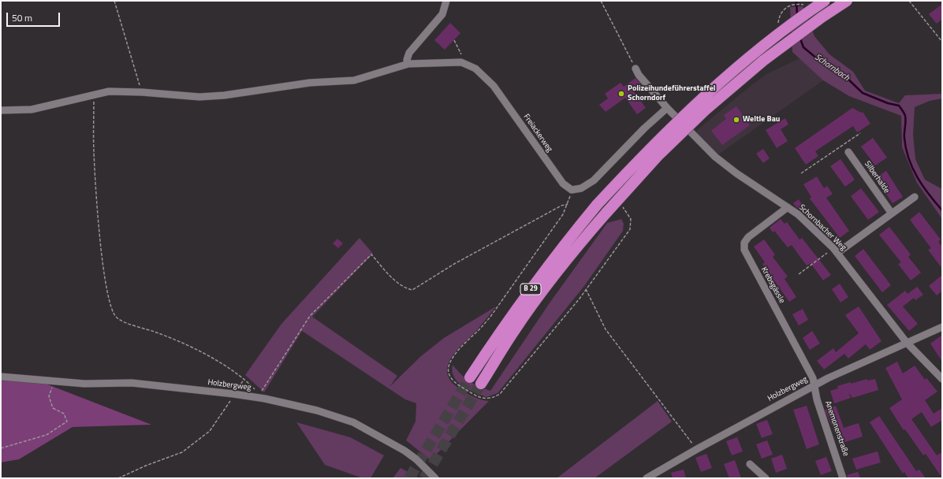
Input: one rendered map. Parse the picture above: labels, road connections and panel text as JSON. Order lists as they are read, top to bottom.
{
  "streets": {
    "highway": ["B 29"],
    "street": [
      "Freiackerweg",
      "Silberhalde",
      "Schornbacher Weg",
      "Krebsgässle",
      "Holzbergweg",
      "Anemonenstraße"
    ]
  },
  "crossings": [
    ["Schornbacher Weg", "Krebsgässle"],
    ["Schornbacher Weg", "Holzbergweg"],
    ["Krebsgässle", "Holzbergweg"],
    ["Krebsgässle", "Anemonenstraße"],
    ["Holzbergweg", "Anemonenstraße"]
  ],
  "water": ["Schornbach"],
  "places": ["Polizeihundeführerstaffel Schorndorf", "Weltle Bau"],
  "scale_bar": "50 m"
}
